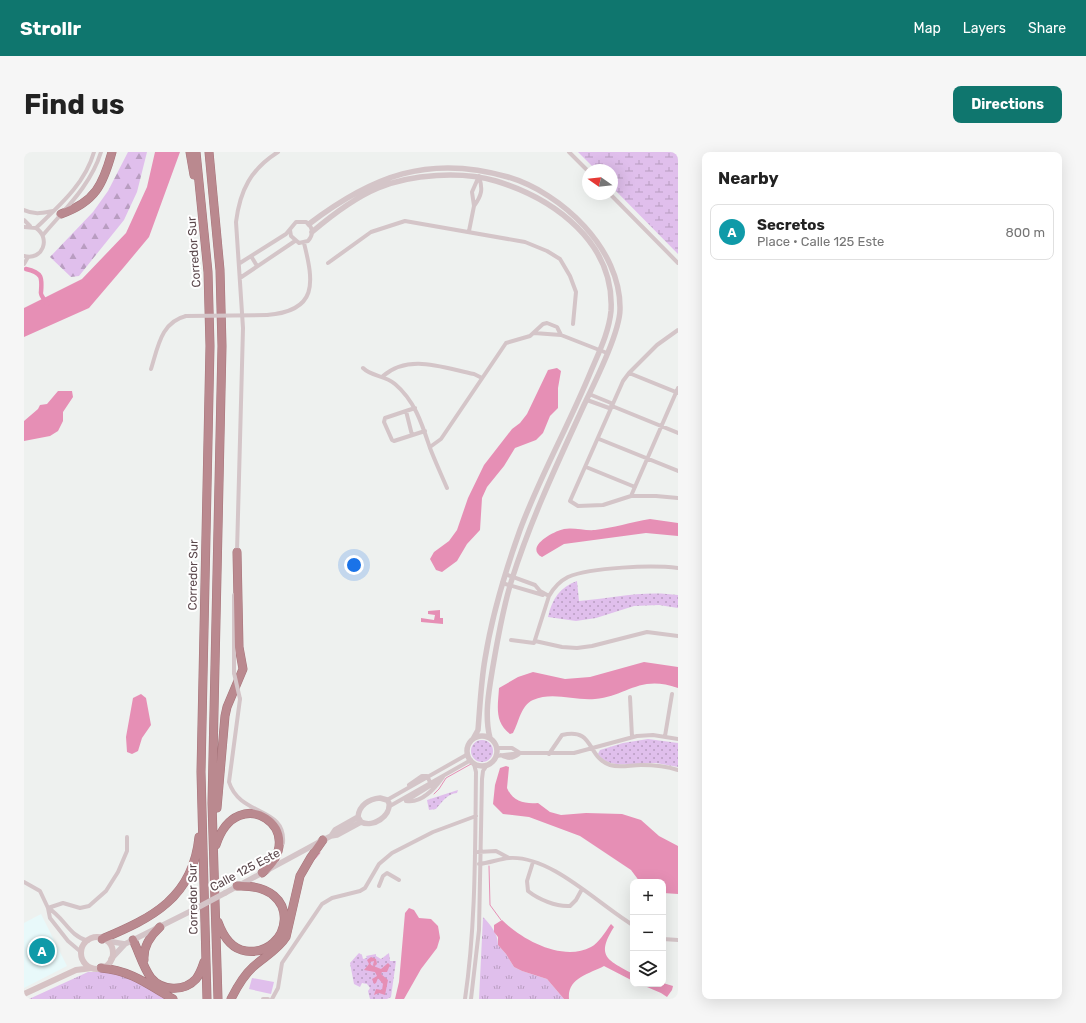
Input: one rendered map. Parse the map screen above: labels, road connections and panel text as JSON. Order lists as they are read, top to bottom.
{
  "streets": {
    "highway": ["Corredor Sur"],
    "street": ["Calle 125 Este"]
  },
  "north": "left",
  "page": {
    "header": "Strollr",
    "nav": ["Map", "Layers", "Share"],
    "buttons": "Directions",
    "title": "Find us",
    "heading": "Nearby",
    "list": [
      {
        "mark": "A",
        "name": "Secretos",
        "note": "Place · Calle 125 Este",
        "value": "800 m"
      }
    ],
    "map_buttons": ["+", "−"],
    "pins": "A"
  }
}
